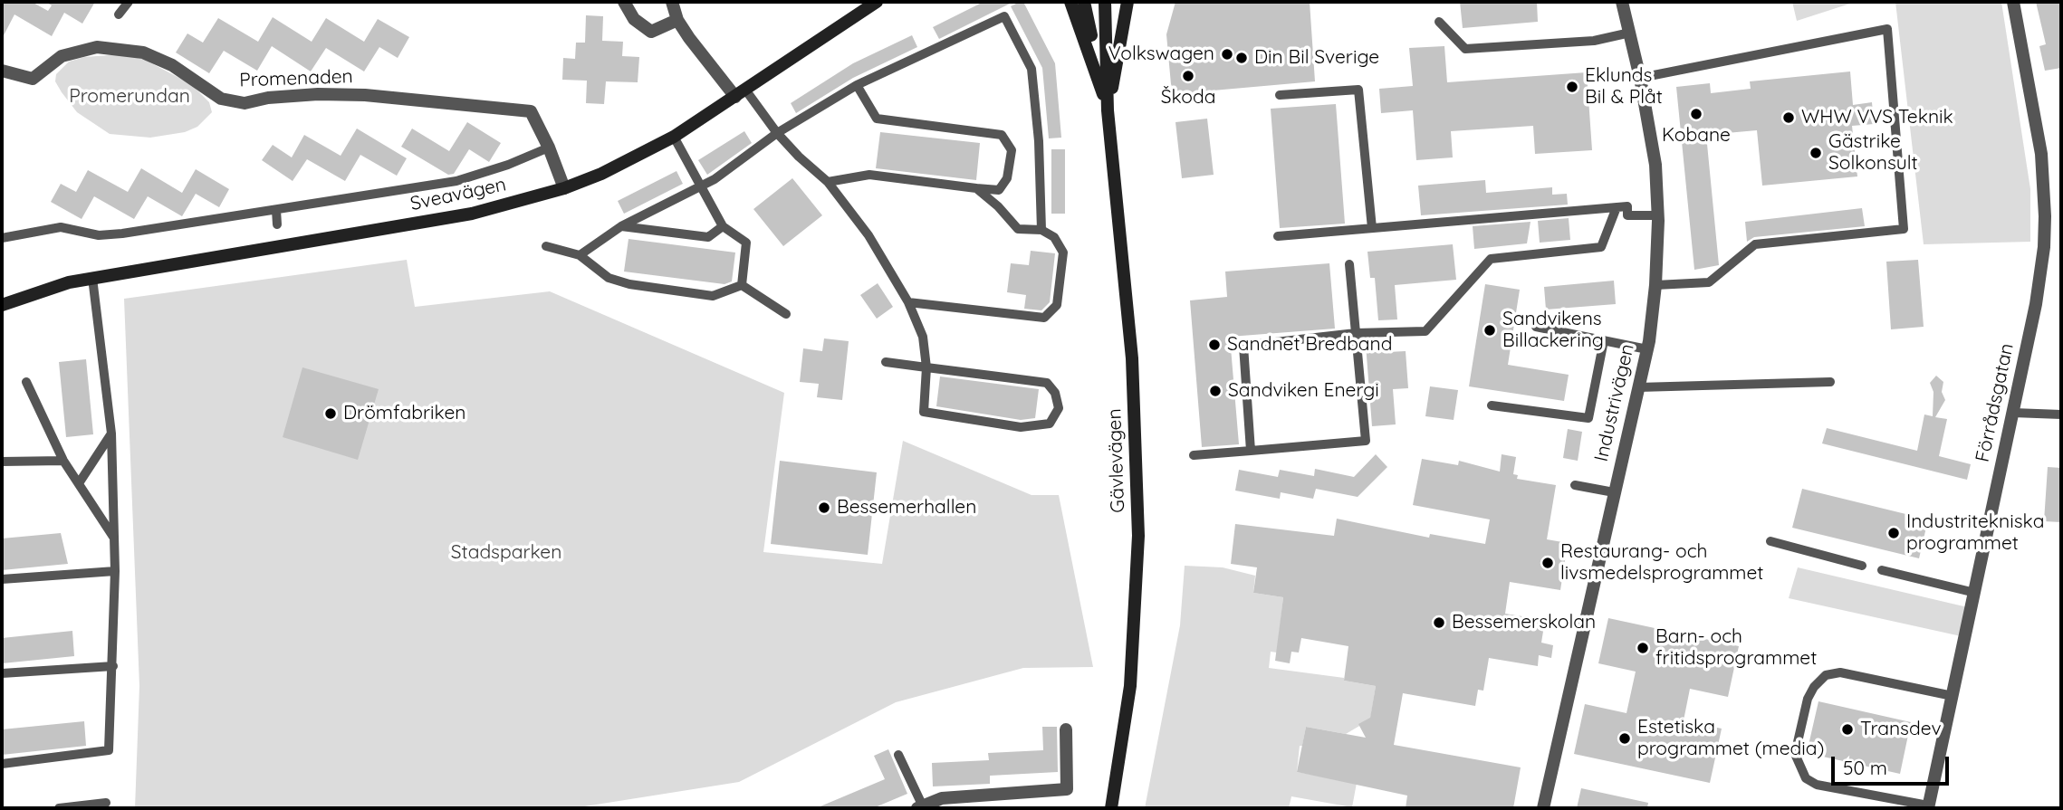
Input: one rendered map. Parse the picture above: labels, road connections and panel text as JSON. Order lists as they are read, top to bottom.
{
  "streets": {
    "main road": ["Sveavägen", "Gävlevägen"],
    "street": ["Promenaden", "Industrivägen", "Förrådsgatan"]
  },
  "crossings": [
    ["Promenaden", "Sveavägen"]
  ],
  "parks": ["Promerundan", "Stadsparken"],
  "places": [
    "Volkswagen",
    "Din Bil Sverige",
    "Škoda",
    "Eklunds Bil & Plåt",
    "Kobane",
    "WHW VVS Teknik",
    "Gästrike Solkonsult",
    "Sandvikens Billackering",
    "Sandnet Bredband",
    "Sandviken Energi",
    "Drömfabriken",
    "Bessemerhallen",
    "Industritekniska programmet",
    "Restaurang- och livsmedelsprogrammet",
    "Bessemerskolan",
    "Barn- och fritidsprogrammet",
    "Transdev",
    "Estetiska programmet (media)"
  ],
  "scale_bar": "50 m"
}
